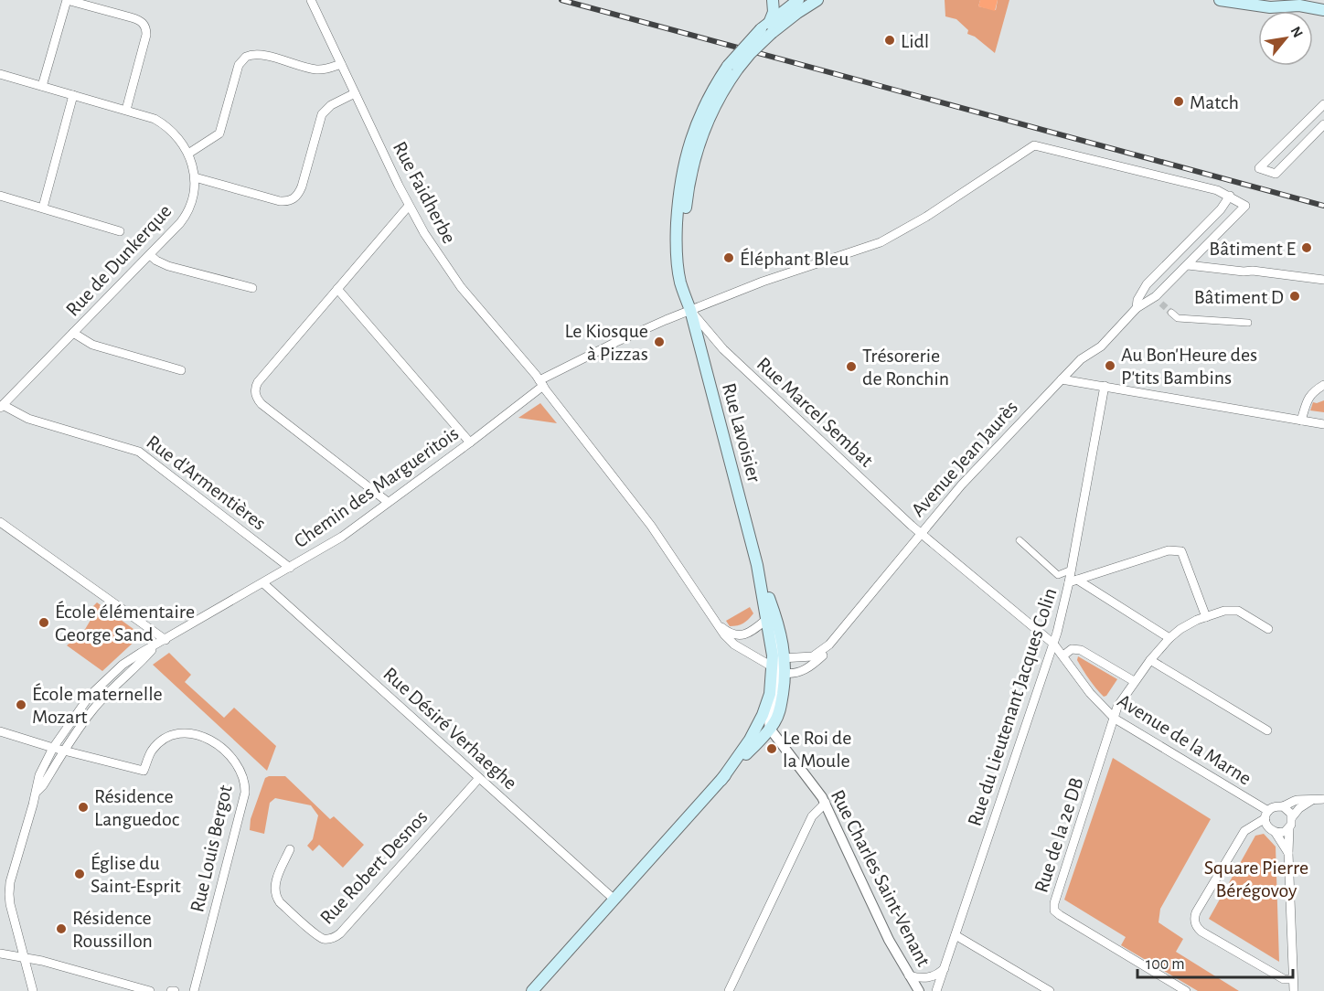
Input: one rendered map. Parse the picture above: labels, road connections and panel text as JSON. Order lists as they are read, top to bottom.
{
  "streets": {
    "main road": ["Rue Lavoisier"],
    "street": [
      "Rue Faidherbe",
      "Rue de Dunkerque",
      "Rue Marcel Sembat",
      "Avenue Jean Jaurès",
      "Rue d'Armentières",
      "Chemin des Margueritois",
      "Rue du Lieutenant Jacques Colin",
      "Rue Désiré Verhaeghe",
      "Avenue de la Marne",
      "Rue de la 2e DB",
      "Rue Louis Bergot",
      "Rue Robert Desnos",
      "Rue Charles Saint-Venant"
    ]
  },
  "crossings": [
    ["Rue Faidherbe", "Chemin des Margueritois"],
    ["Rue de Dunkerque", "Rue d'Armentières"],
    ["Rue Marcel Sembat", "Rue Lavoisier"],
    ["Rue Marcel Sembat", "Avenue Jean Jaurès"],
    ["Rue Marcel Sembat", "Chemin des Margueritois"],
    ["Rue Marcel Sembat", "Avenue de la Marne"],
    ["Rue Lavoisier", "Avenue Jean Jaurès"],
    ["Rue Lavoisier", "Chemin des Margueritois"],
    ["Rue Lavoisier", "Rue Charles Saint-Venant"],
    ["Avenue Jean Jaurès", "Chemin des Margueritois"],
    ["Avenue Jean Jaurès", "Avenue de la Marne"],
    ["Rue d'Armentières", "Chemin des Margueritois"],
    ["Chemin des Margueritois", "Rue Désiré Verhaeghe"],
    ["Chemin des Margueritois", "Rue Louis Bergot"],
    ["Rue du Lieutenant Jacques Colin", "Avenue de la Marne"],
    ["Rue Désiré Verhaeghe", "Rue Robert Desnos"],
    ["Avenue de la Marne", "Rue de la 2e DB"]
  ],
  "parks": ["Square Pierre Bérégovoy"],
  "places": [
    "Lidl",
    "Match",
    "Bâtiment E",
    "Éléphant Bleu",
    "Bâtiment D",
    "Le Kiosque à Pizzas",
    "Au Bon'Heure des P'tits Bambins",
    "Trésorerie de Ronchin",
    "École élémentaire George Sand",
    "École maternelle Mozart",
    "Le Roi de la Moule",
    "Résidence Languedoc",
    "Église du Saint-Esprit",
    "Résidence Roussillon"
  ],
  "scale_bar": "100 m",
  "north": "top right"
}
